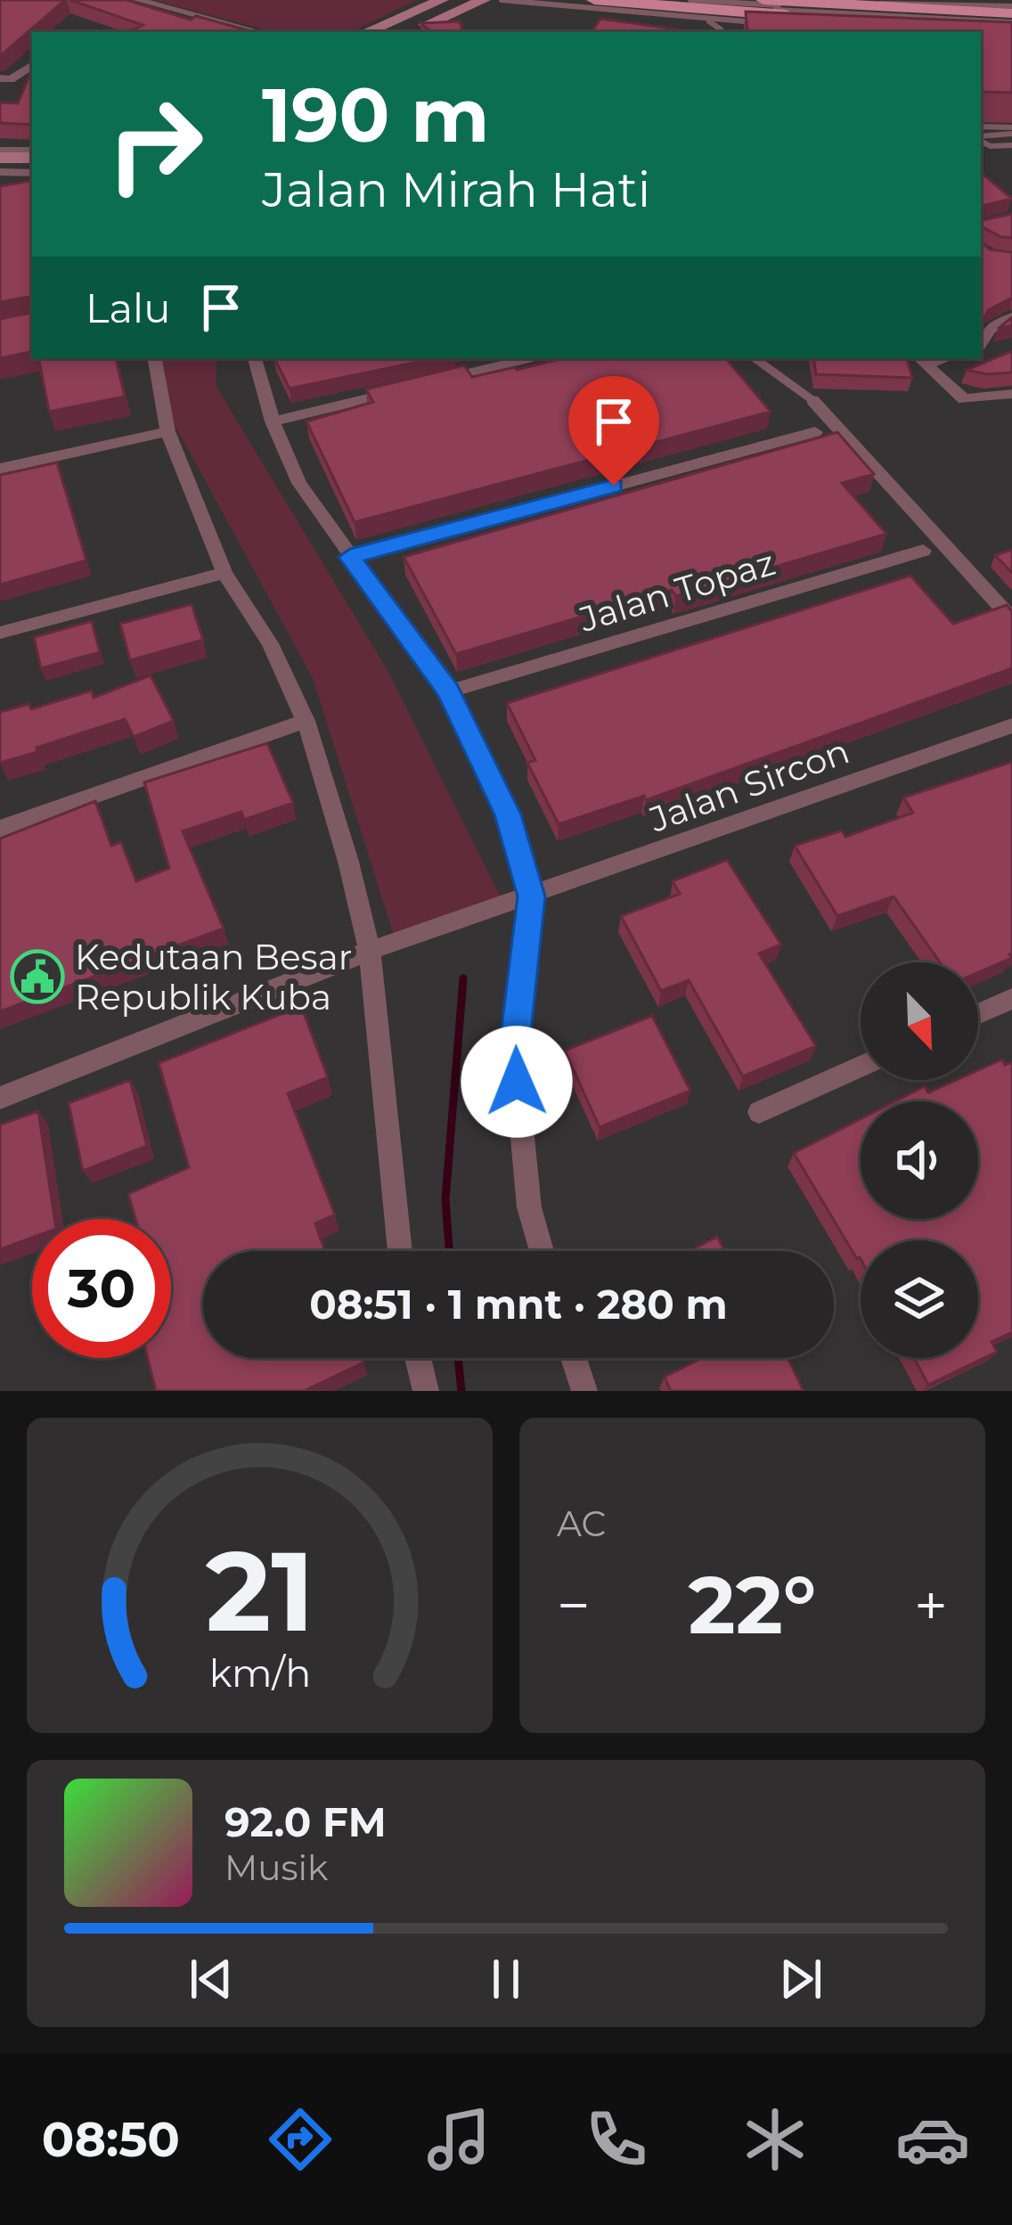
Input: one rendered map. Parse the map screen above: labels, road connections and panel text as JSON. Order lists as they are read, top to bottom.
{
  "streets": {
    "street": ["Jalan Topaz", "Jalan Sircon"]
  },
  "places": {
    "public building": ["Kedutaan Besar Republik Kuba"]
  },
  "north": "bottom right",
  "page": {
    "turn": ["190 m", "Jalan Mirah Hati"],
    "then": "Lalu",
    "limit": "30",
    "trip": "08:51 · 1 mnt · 280 m",
    "tile": "AC",
    "heat": ["−", "22°", "+"],
    "song": ["92.0 FM", "Musik"],
    "tabs": "08:50",
    "gauge": ["21", "km/h"]
  }
}
